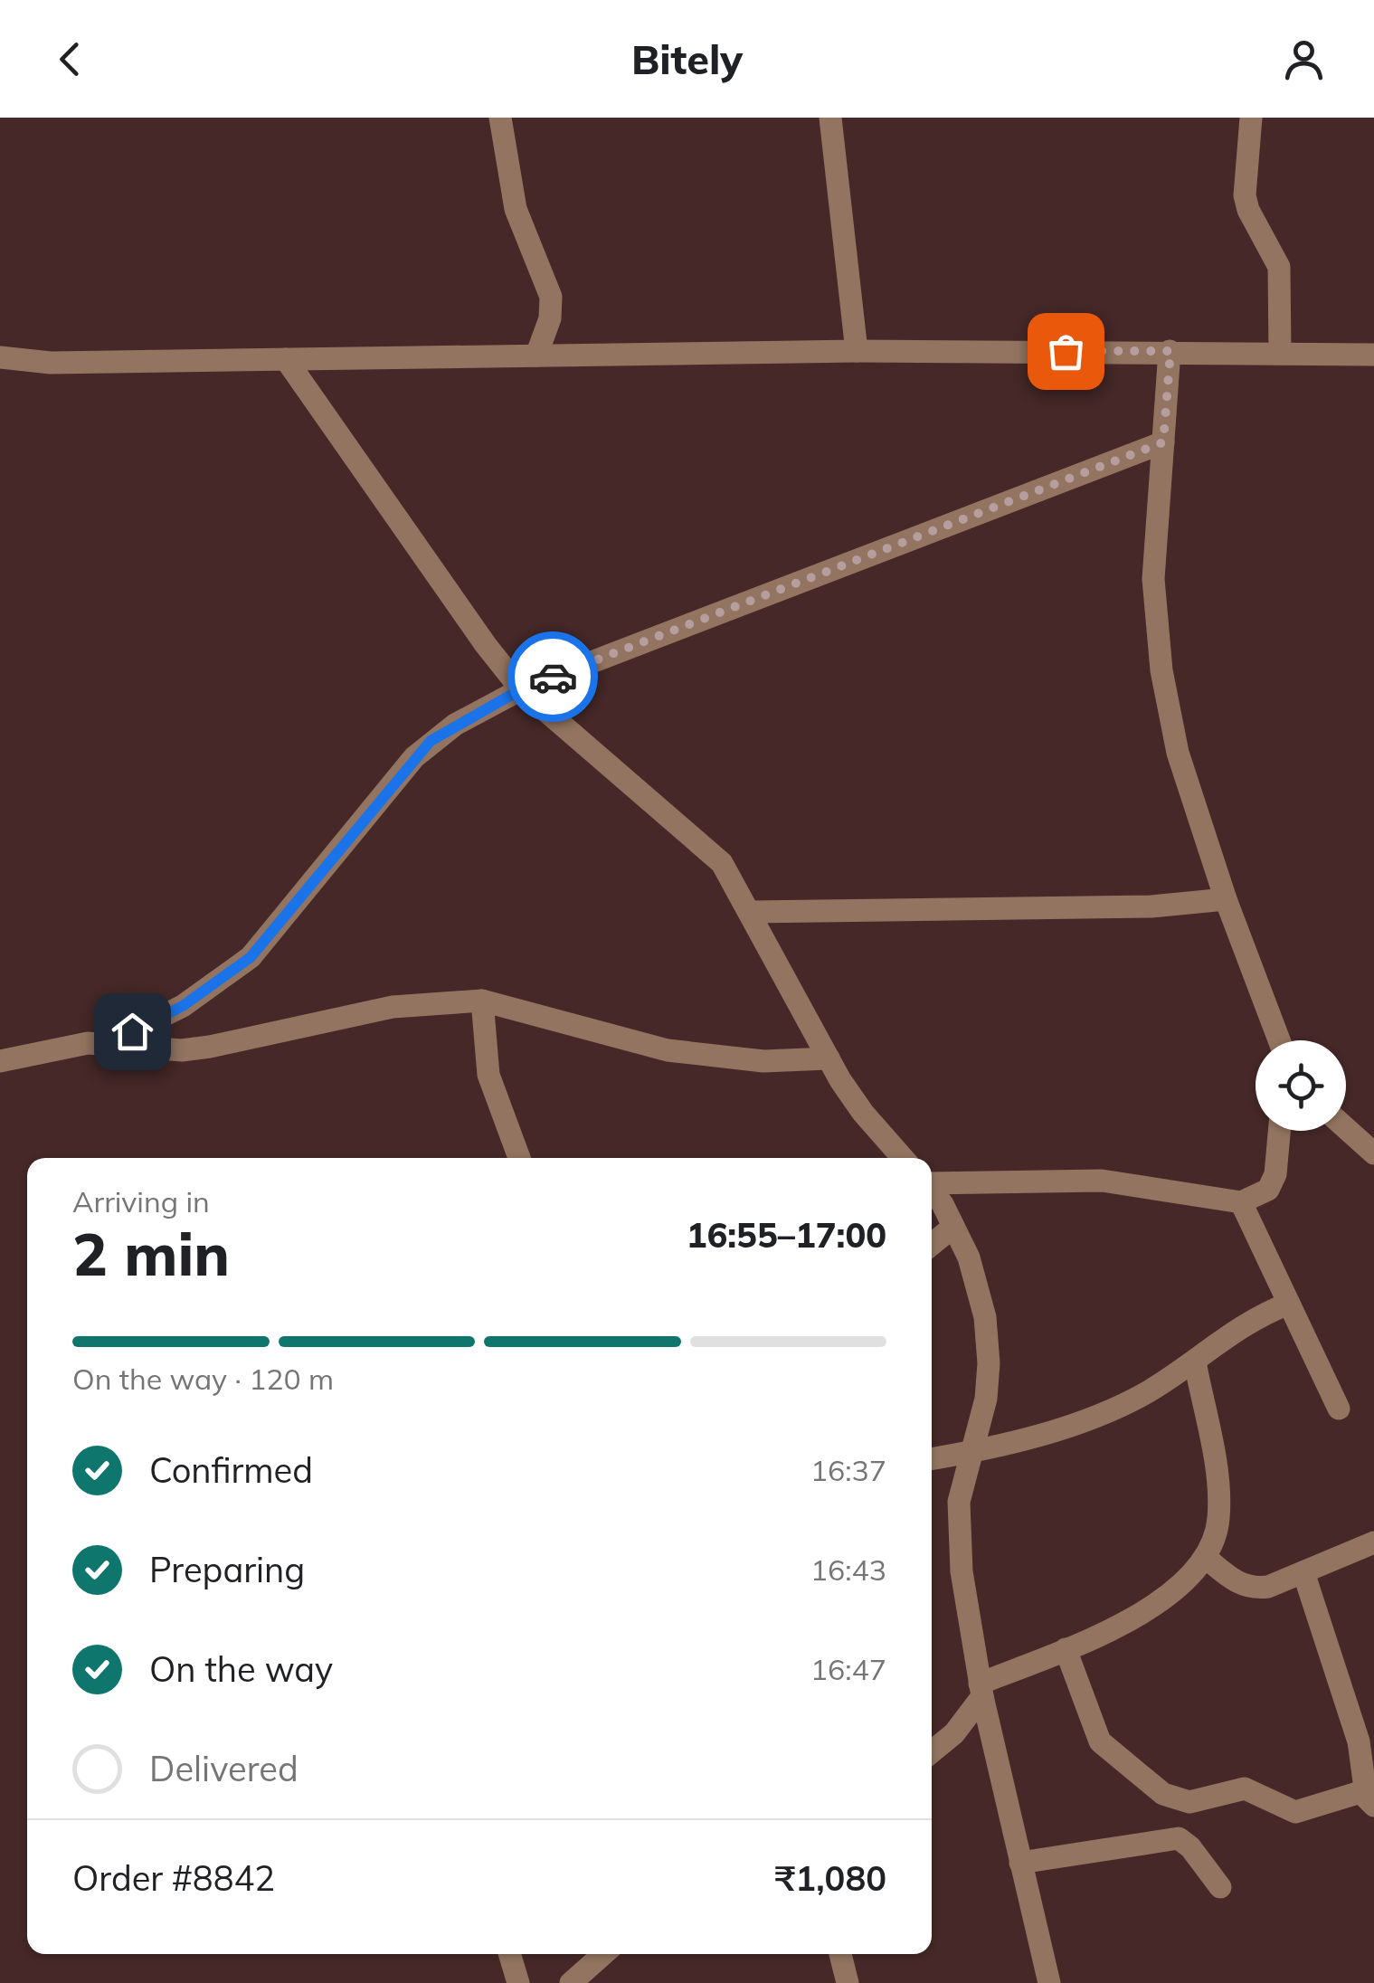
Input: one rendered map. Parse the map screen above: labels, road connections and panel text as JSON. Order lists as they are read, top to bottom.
{
  "page": {
    "header": "Bitely",
    "heading": ["2 min", "Arriving in", "16:55–17:00"],
    "panel": ["Order #8842", "₹1,080"],
    "bar": "On the way · 120 m",
    "list": [
      ["Confirmed", "16:37"],
      ["Preparing", "16:43"],
      ["On the way", "16:47"],
      "Delivered"
    ]
  }
}
